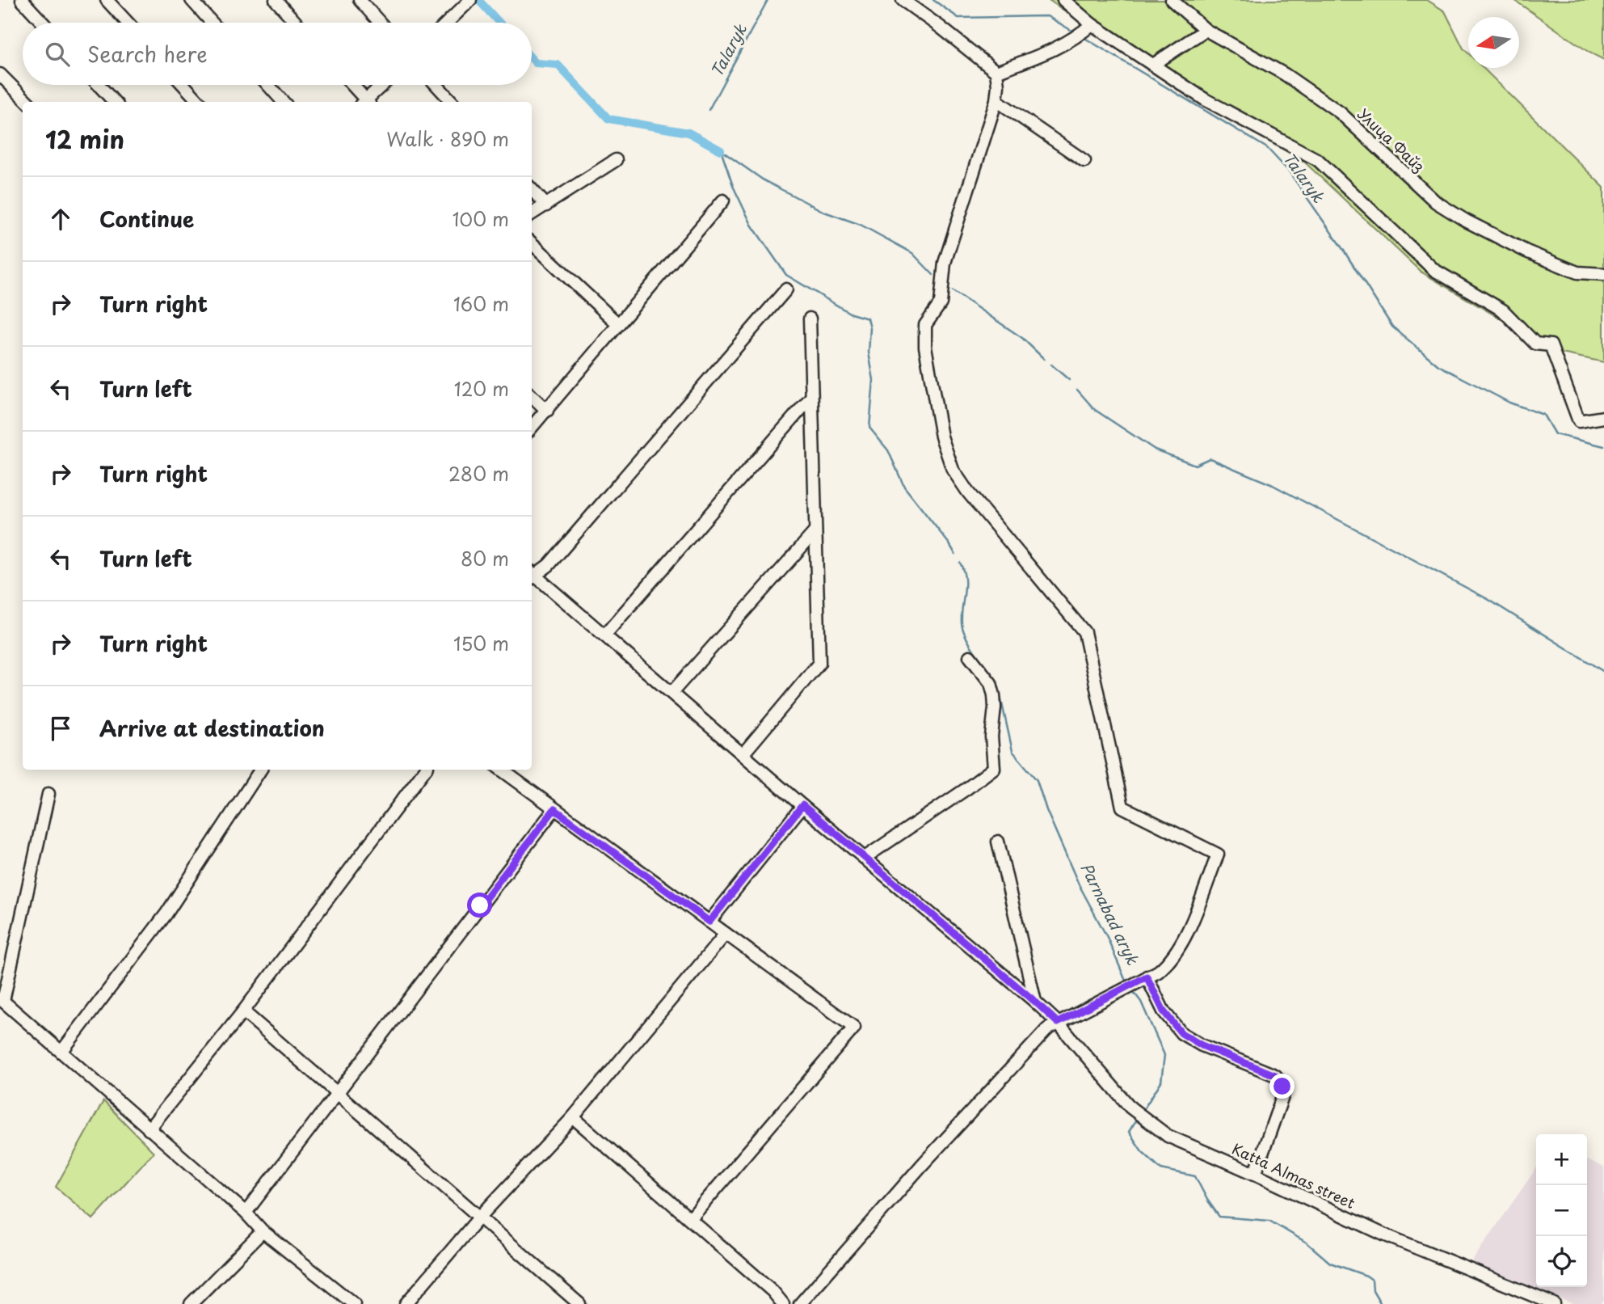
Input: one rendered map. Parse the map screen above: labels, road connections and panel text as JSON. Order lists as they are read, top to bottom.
{
  "streets": {
    "street": ["Улица Файз", "Katta Almas street"]
  },
  "water": ["Talaryk", "Parnabad aryk"],
  "north": "left",
  "page": {
    "search": "Search here",
    "heading": ["12 min", "Walk · 890 m"],
    "list": [
      ["Continue", "100 m"],
      ["Turn right", "160 m"],
      ["Turn left", "120 m"],
      ["Turn right", "280 m"],
      ["Turn left", "80 m"],
      ["Turn right", "150 m"],
      "Arrive at destination"
    ],
    "map_buttons": ["+", "−"]
  }
}
